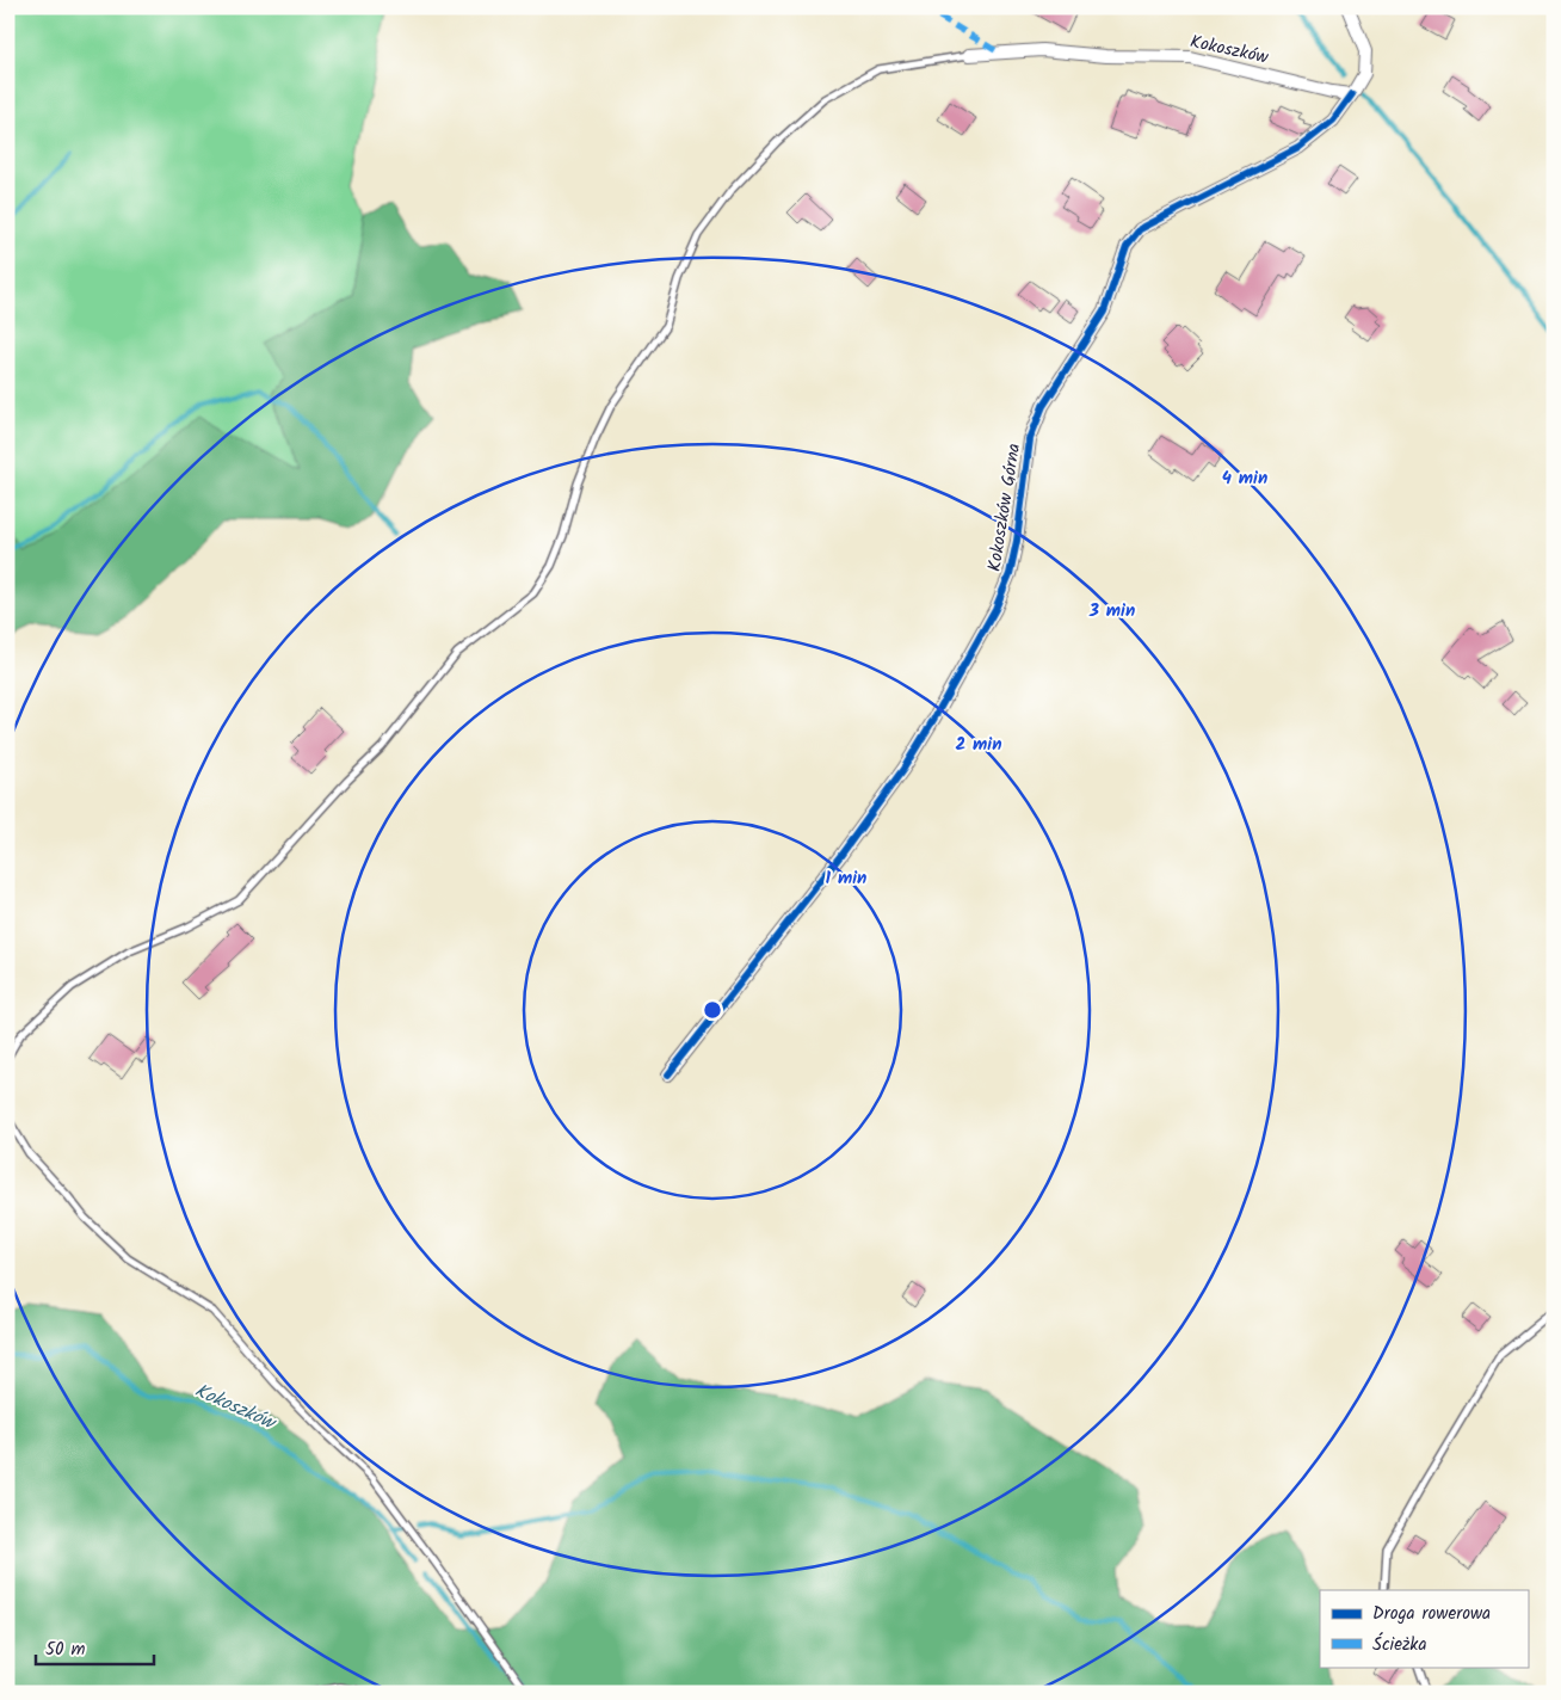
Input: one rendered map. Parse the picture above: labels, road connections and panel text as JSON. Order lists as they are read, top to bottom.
{
  "streets": {
    "street": ["Kokoszków", "Kokoszków Górna"]
  },
  "crossings": [
    ["Kokoszków", "Kokoszków Górna"]
  ],
  "water": ["Kokoszków"],
  "legend": ["Droga rowerowa", "Ścieżka"],
  "scale_bar": "50 m",
  "rings": [
    "4 min",
    "3 min",
    "2 min",
    "1 min"
  ]
}
